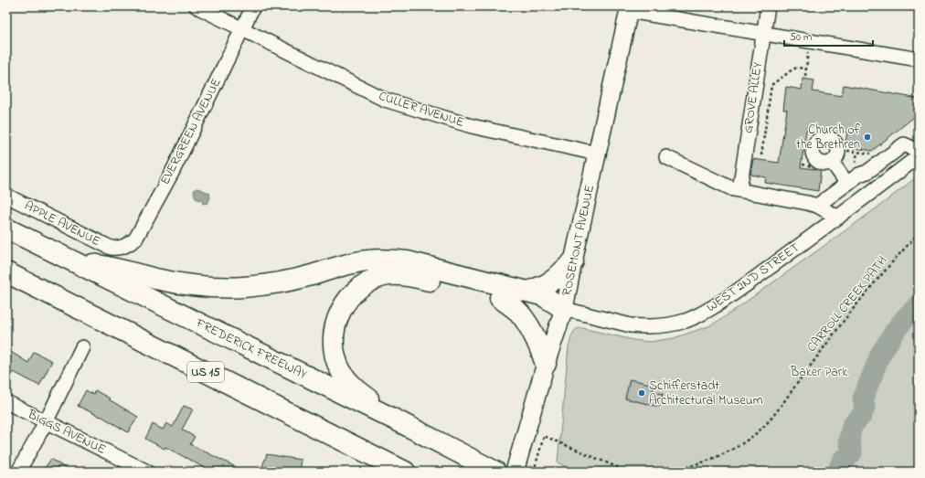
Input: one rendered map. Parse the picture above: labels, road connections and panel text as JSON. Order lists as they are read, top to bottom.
{
  "streets": {
    "highway": ["FREDERICK FREEWAY", "US 15"],
    "main road": ["ROSEMONT AVENUE"],
    "street": [
      "GROVE ALLEY",
      "CULLER AVENUE",
      "EVERGREEN AVENUE",
      "APPLE AVENUE",
      "WEST 2ND STREET",
      "BIGGS AVENUE"
    ],
    "path": ["CARROLL CREEK PATH"]
  },
  "crossings": [
    ["CULLER AVENUE", "EVERGREEN AVENUE"],
    ["CULLER AVENUE", "ROSEMONT AVENUE"],
    ["EVERGREEN AVENUE", "APPLE AVENUE"],
    ["ROSEMONT AVENUE", "WEST 2ND STREET"]
  ],
  "parks": ["Baker Park"],
  "places": ["Church of the Brethren", "Schifferstadt Architectural Museum"],
  "scale_bar": "50 m"
}
